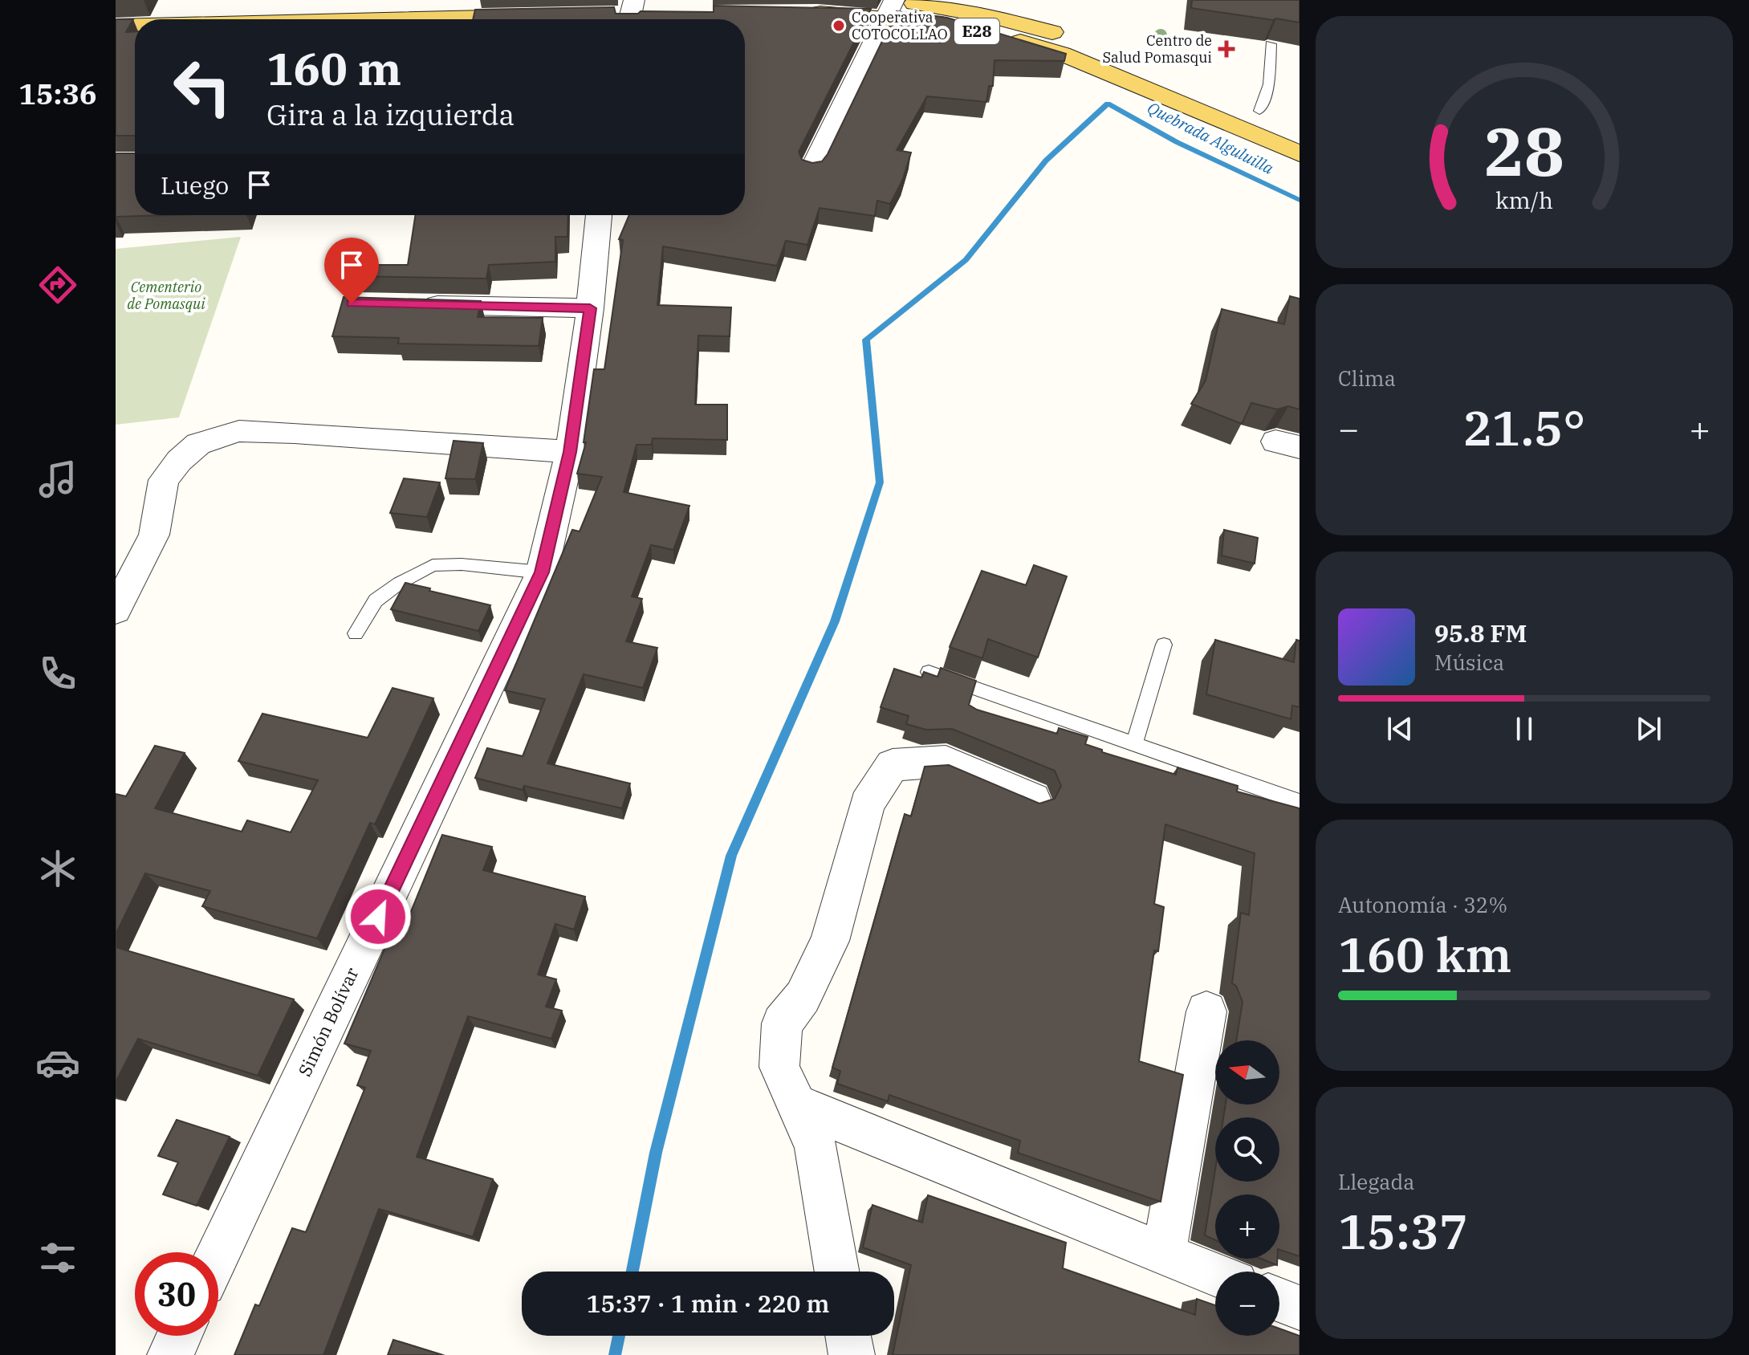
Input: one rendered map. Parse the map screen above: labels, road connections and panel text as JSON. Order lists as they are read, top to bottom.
{
  "streets": {
    "main road": ["E28"],
    "street": ["Simón Bolívar"]
  },
  "water": ["Quebrada Alguluilla"],
  "parks": ["Cementerio de Pomasqui"],
  "places": {
    "other": ["Cooperativa COTOCOLLAO"],
    "health": ["Centro de Salud Pomasqui"]
  },
  "north": "left",
  "page": {
    "tabs": "15:36",
    "turn": ["160 m", "Gira a la izquierda"],
    "then": "Luego",
    "tile": [
      "Clima",
      ["Autonomía · 32%", "160 km"],
      ["Llegada", "15:37"]
    ],
    "heat": ["−", "21.5°", "+"],
    "song": ["95.8 FM", "Música"],
    "map_buttons": ["+", "−"],
    "limit": "30",
    "trip": "15:37 · 1 min · 220 m",
    "gauge": ["28", "km/h"]
  }
}
